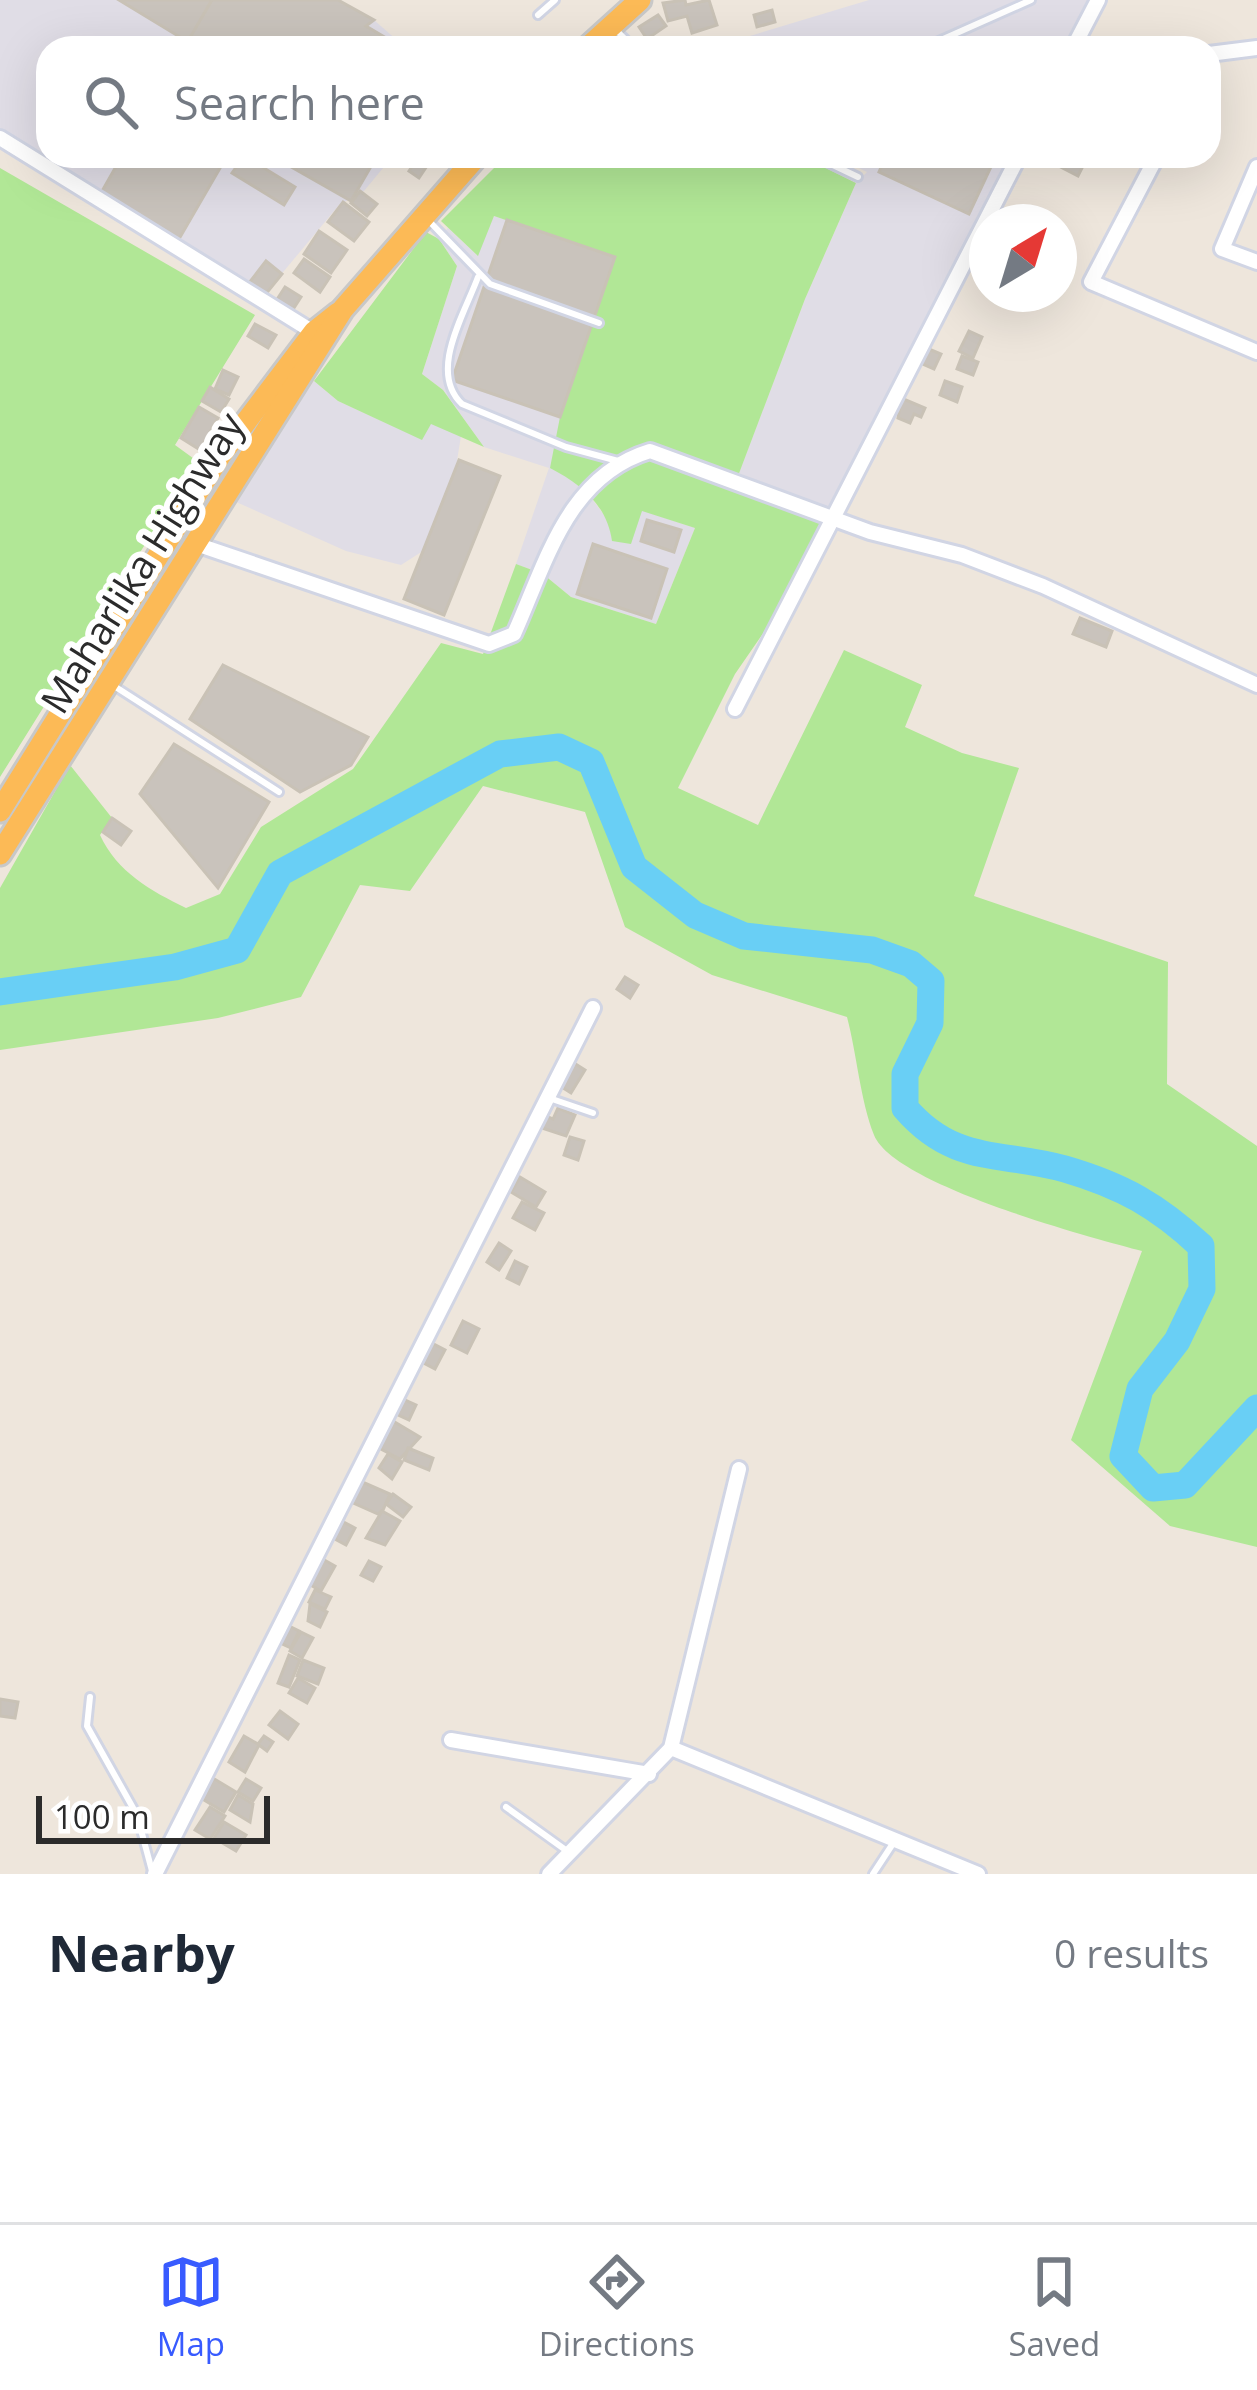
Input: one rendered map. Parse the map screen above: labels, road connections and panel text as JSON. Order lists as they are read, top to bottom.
{
  "streets": {
    "highway": ["Maharlika Highway"]
  },
  "scale_bar": "100 m",
  "north": "top right",
  "page": {
    "search": "Search here",
    "scale": "100 m",
    "heading": ["Nearby", "0 results"],
    "nav": ["Map", "Directions", "Saved"]
  }
}
